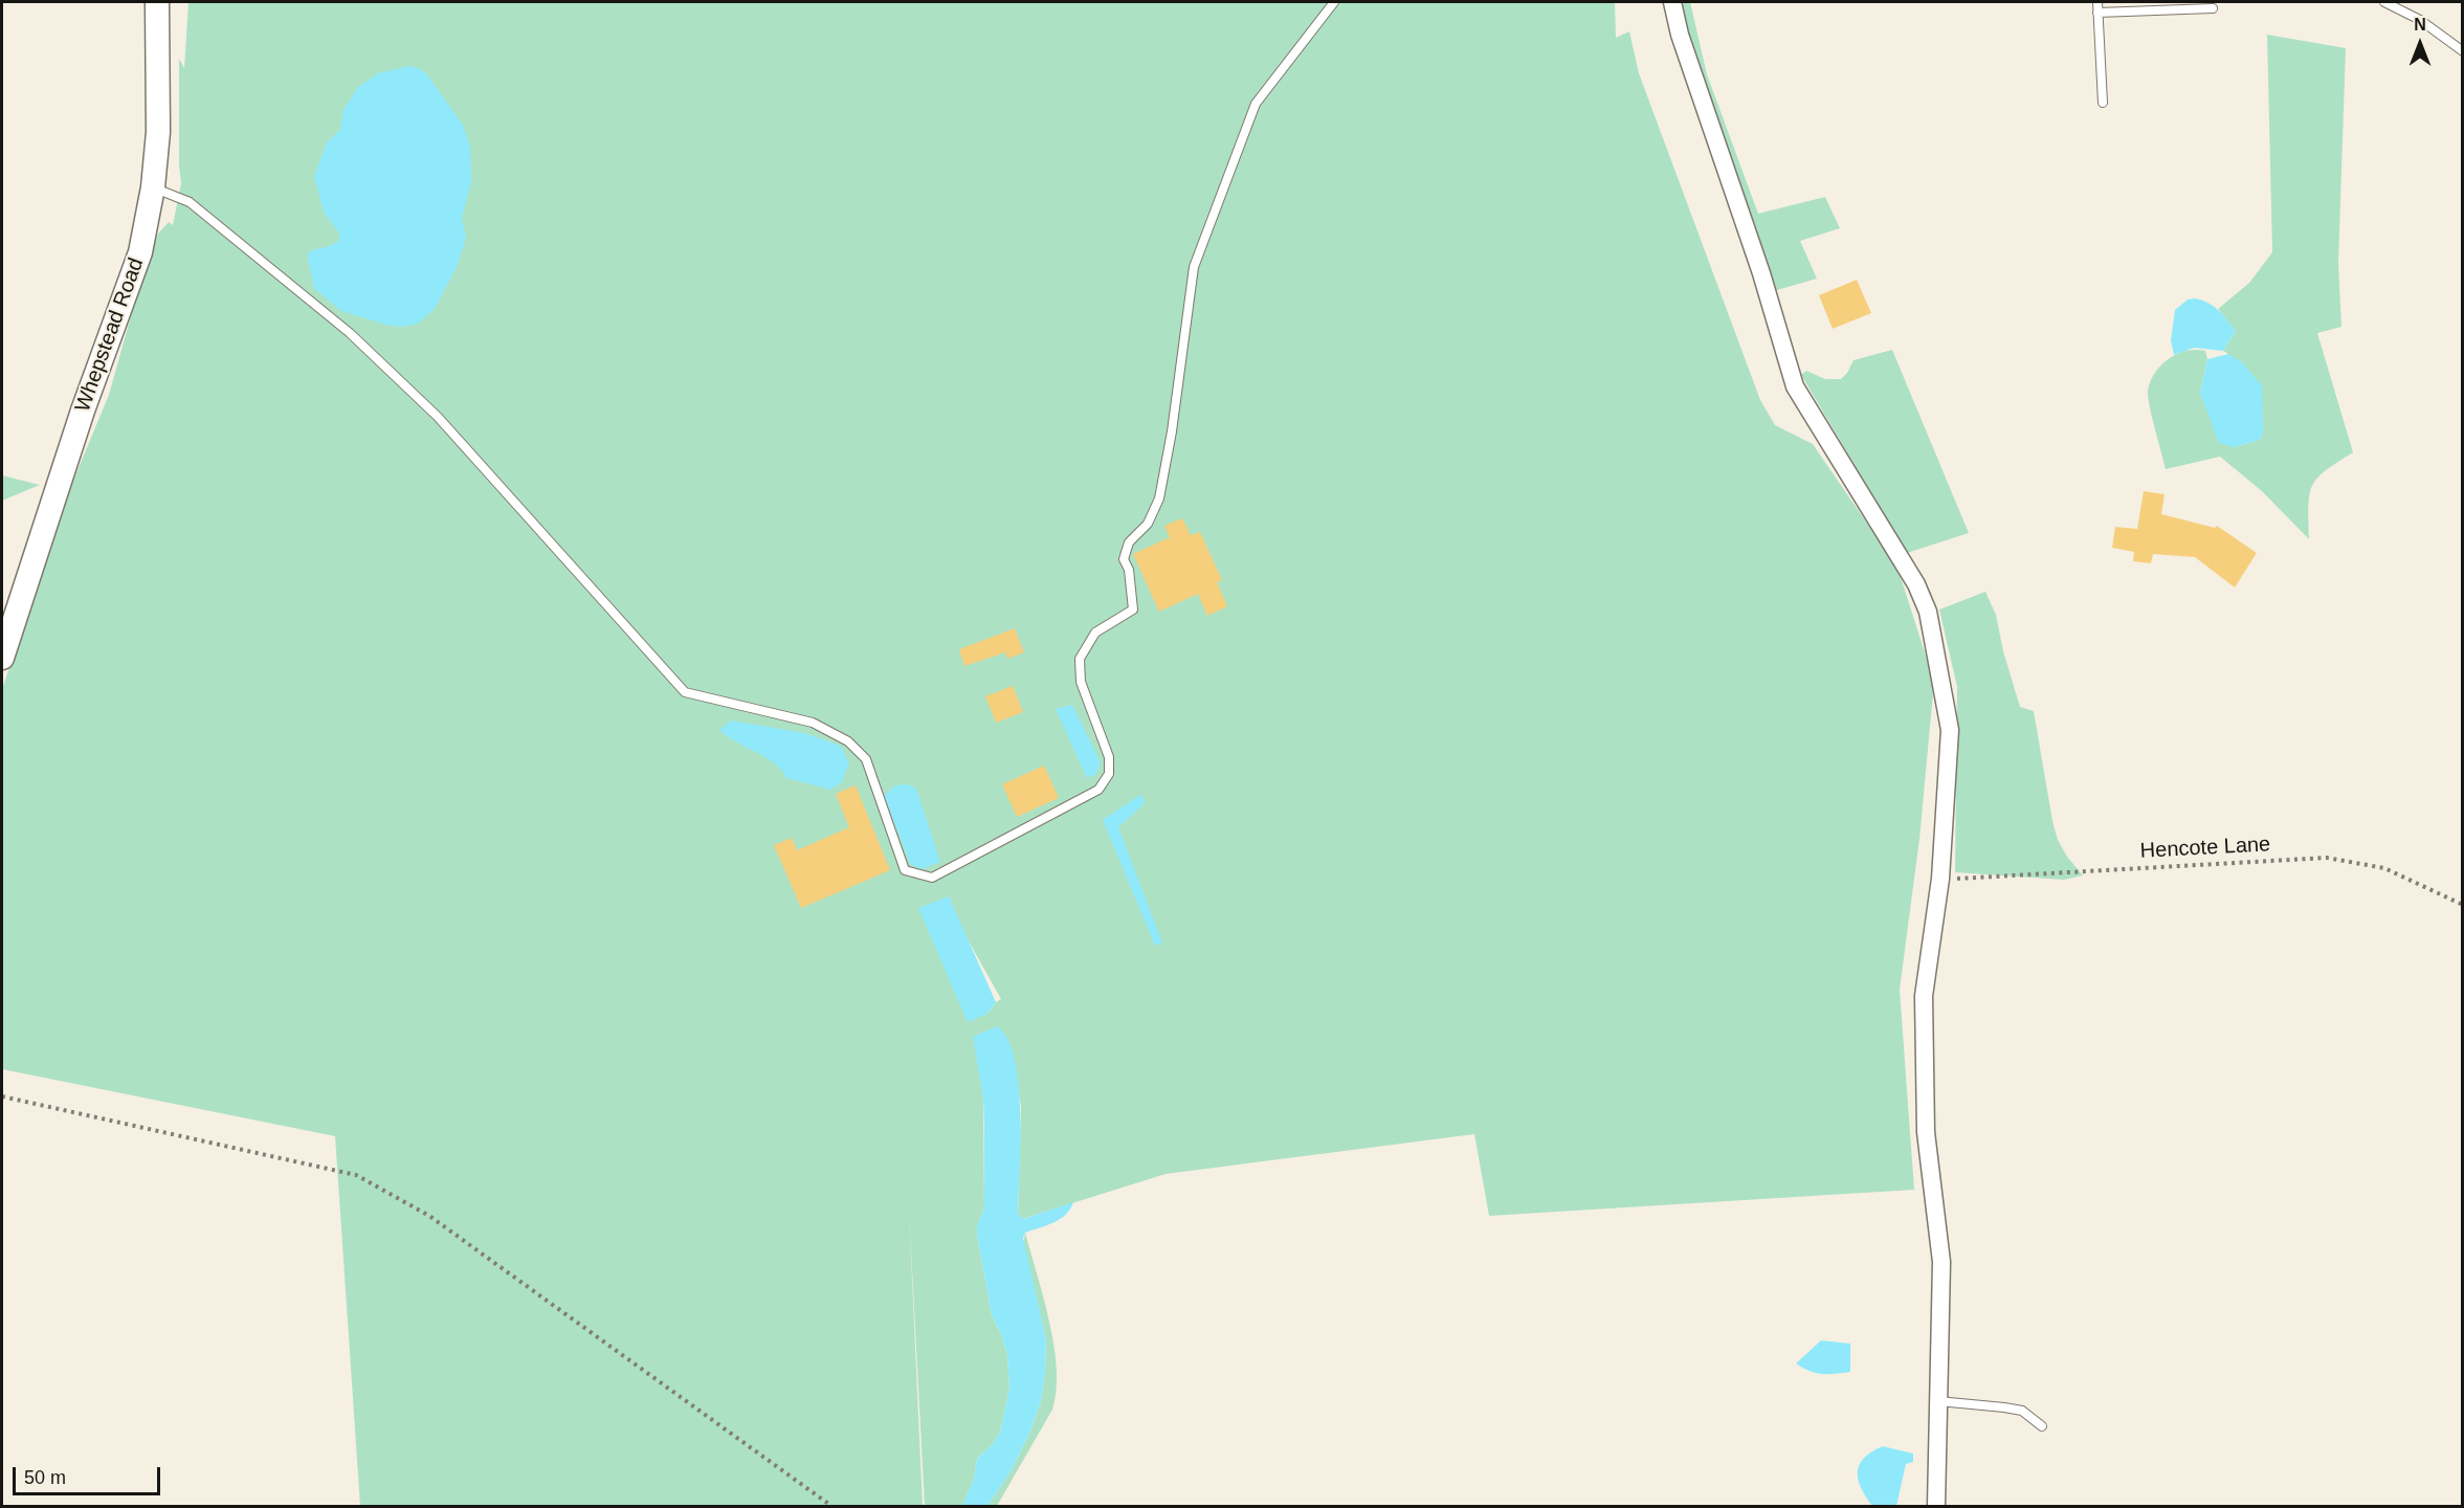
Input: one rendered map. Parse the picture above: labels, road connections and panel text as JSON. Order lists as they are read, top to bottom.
{
  "streets": {
    "main road": ["Whepstead Road"],
    "path": ["Hencote Lane"]
  },
  "scale_bar": "50 m",
  "north": "top"
}
